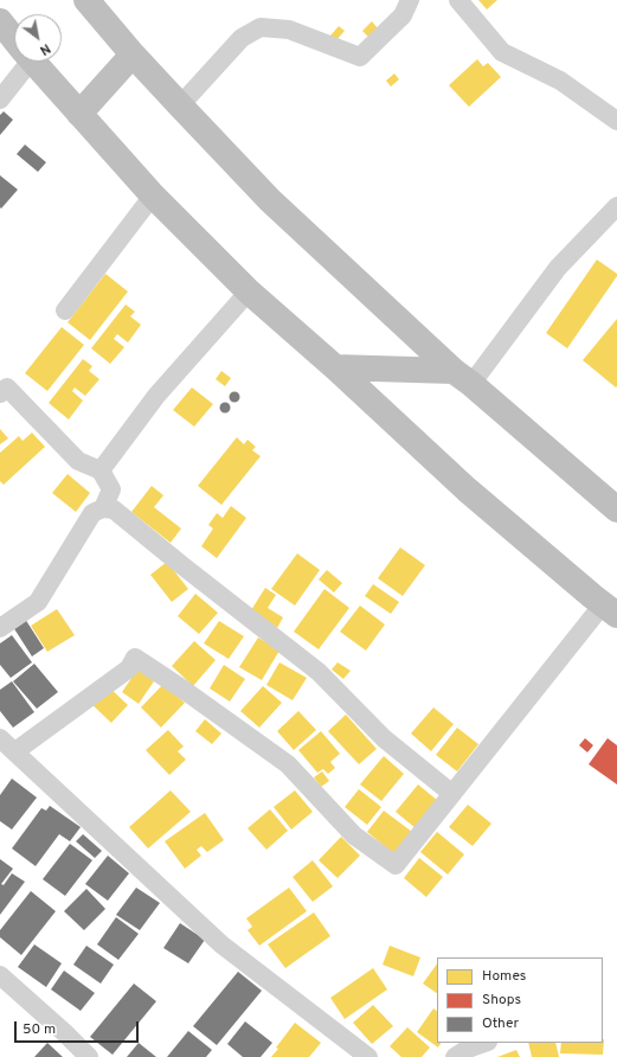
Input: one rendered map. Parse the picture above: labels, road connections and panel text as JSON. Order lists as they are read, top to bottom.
{
  "legend": ["Homes", "Shops", "Other"],
  "scale_bar": "50 m",
  "north": "bottom right"
}
